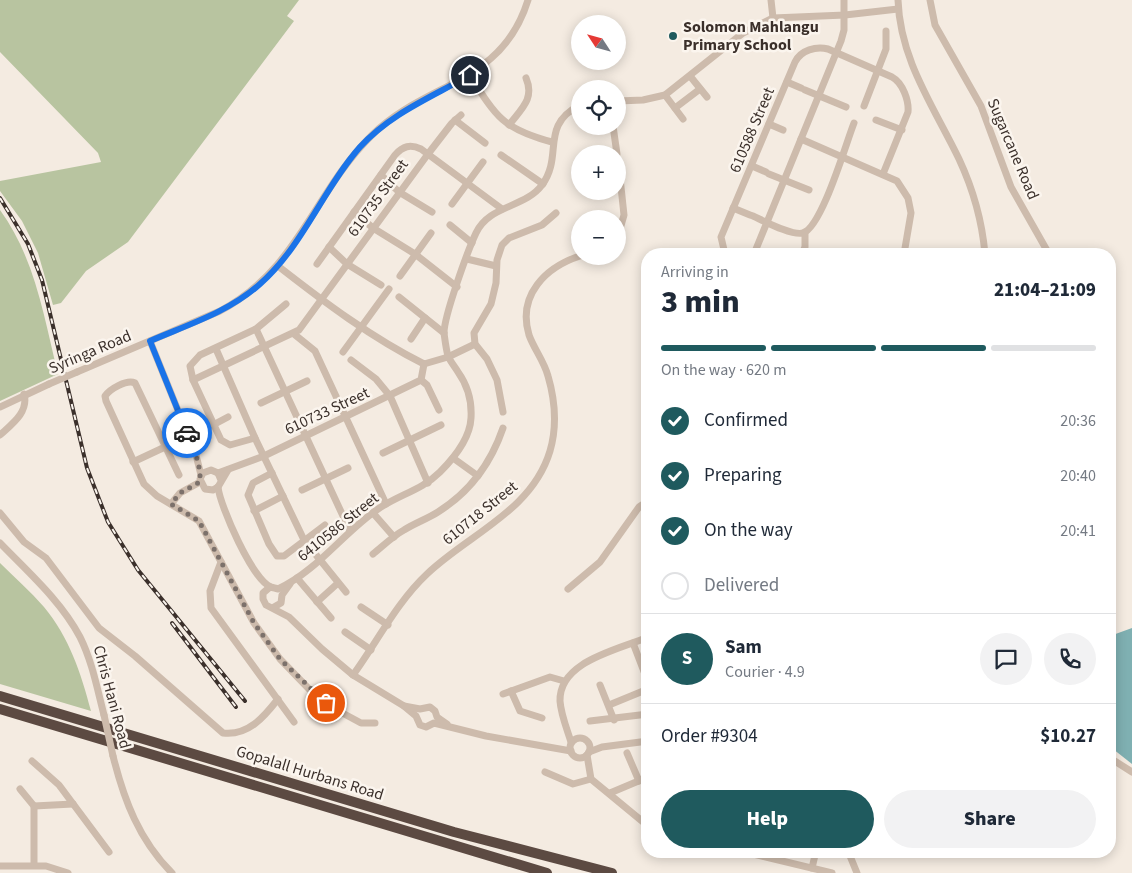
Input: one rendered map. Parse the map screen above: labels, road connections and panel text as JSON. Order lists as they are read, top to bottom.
{
  "streets": {
    "highway": ["Gopalall Hurbans Road"],
    "street": [
      "610588 Street",
      "Sugarcane Road",
      "610735 Street",
      "Syringa Road",
      "610733 Street",
      "610718 Street",
      "6410586 Street",
      "Chris Hani Road"
    ]
  },
  "places": ["Solomon Mahlangu Primary School"],
  "north": "top left",
  "page": {
    "map_buttons": ["+", "−"],
    "heading": ["3 min", "Arriving in", "21:04–21:09"],
    "panel": [
      "Sam",
      "Courier · 4.9",
      "Order #9304",
      "$10.27"
    ],
    "bar": "On the way · 620 m",
    "list": [
      ["Confirmed", "20:36"],
      ["Preparing", "20:40"],
      ["On the way", "20:41"],
      "Delivered"
    ],
    "round": "S",
    "buttons": ["Help", "Share"]
  }
}
